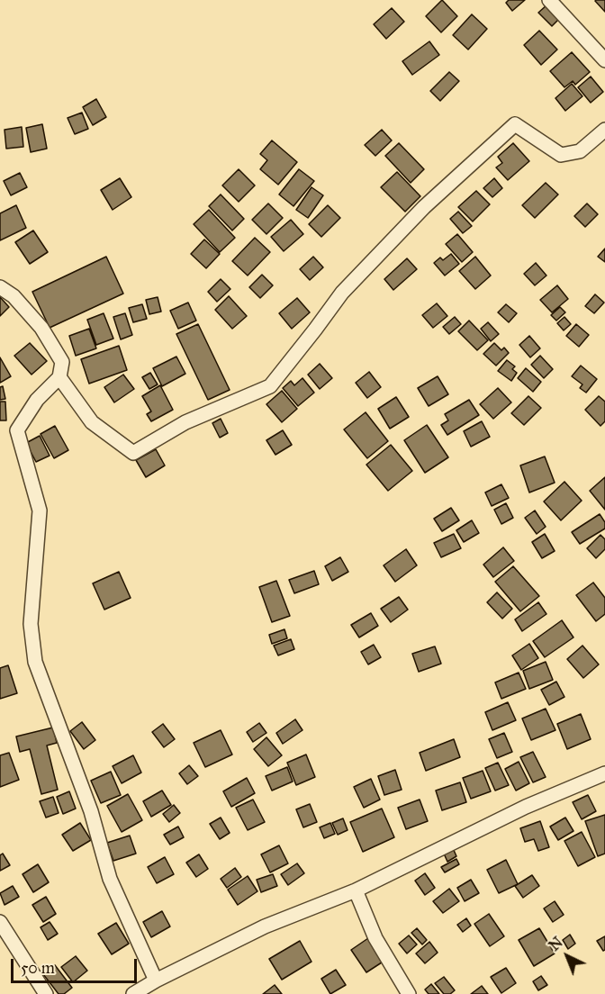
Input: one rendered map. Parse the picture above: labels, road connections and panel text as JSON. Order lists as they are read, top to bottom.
{
  "scale_bar": "50 m",
  "north": "top left"
}
